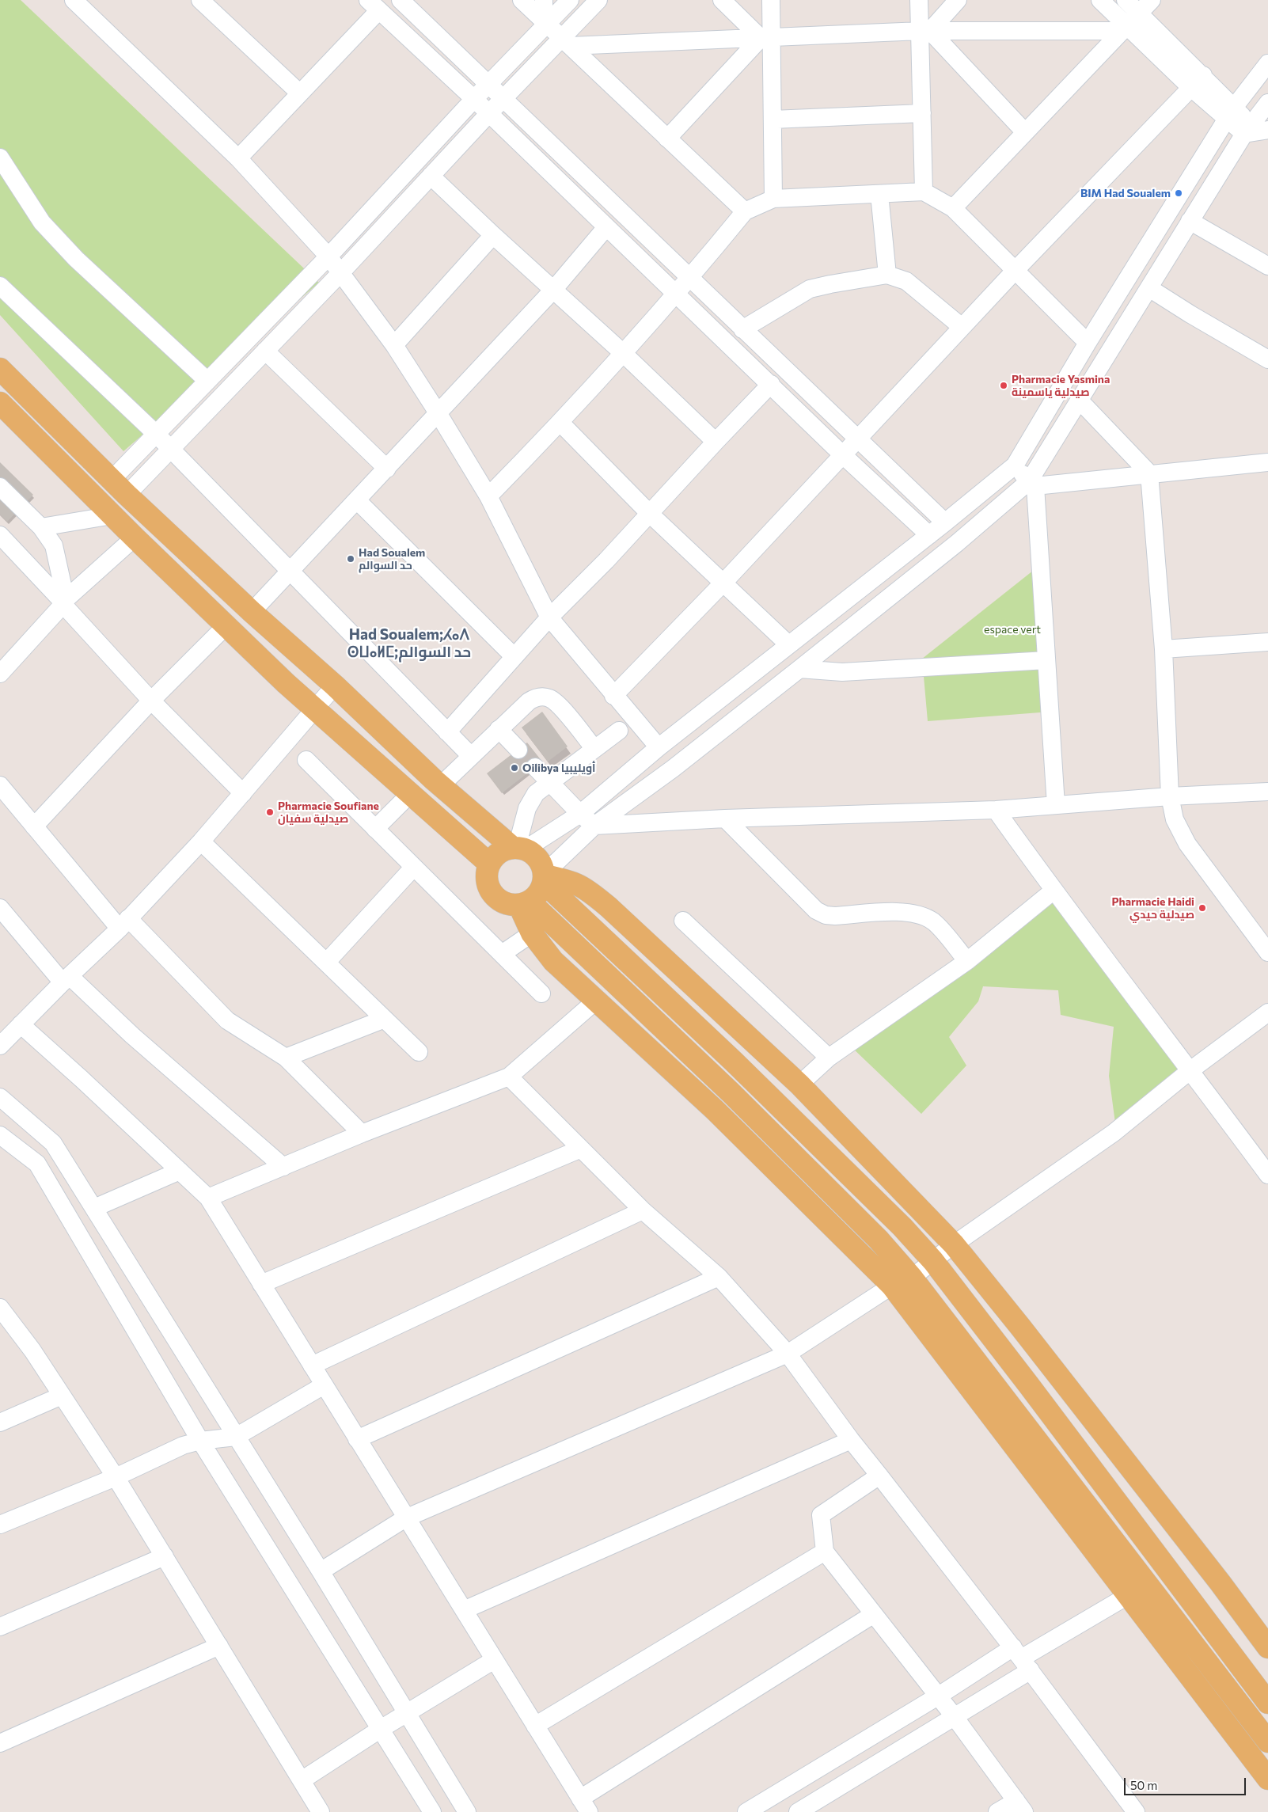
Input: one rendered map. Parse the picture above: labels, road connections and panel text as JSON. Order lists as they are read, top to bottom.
{
  "districts": ["Had Soualem;ⵃⴰⴷ ⵙⵡⴰⵍⵎ;حد السوالم"],
  "parks": ["espace vert"],
  "places": [
    "BIM Had Soualem",
    "Pharmacie Yasmina صيدلية ياسمينة",
    "Had Soualem حد السوالم",
    "Oilibya أويليبيا",
    "Pharmacie Soufiane صيدلية سفيان",
    "Pharmacie Haidi صيدلية حيدي"
  ],
  "scale_bar": "50 m"
}
